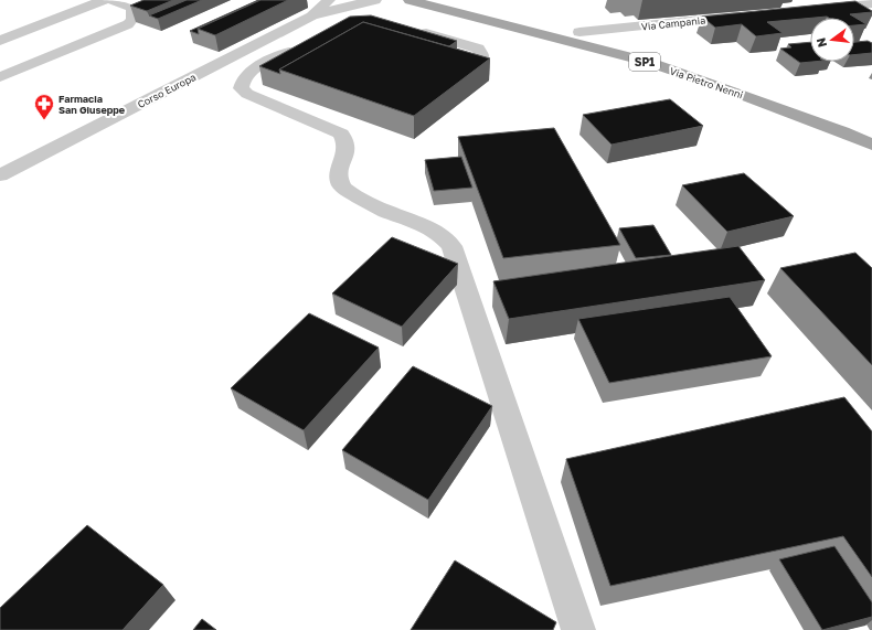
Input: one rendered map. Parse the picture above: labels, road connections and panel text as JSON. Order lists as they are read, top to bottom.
{
  "streets": {
    "main road": ["SP1", "Via Pietro Nenni"],
    "street": ["Via Campania", "Corso Europa"]
  },
  "crossings": [
    ["Via Campania", "Via Pietro Nenni"]
  ],
  "places": {
    "pharmacy": ["Farmacia San Giuseppe"]
  },
  "north": "left"
}
